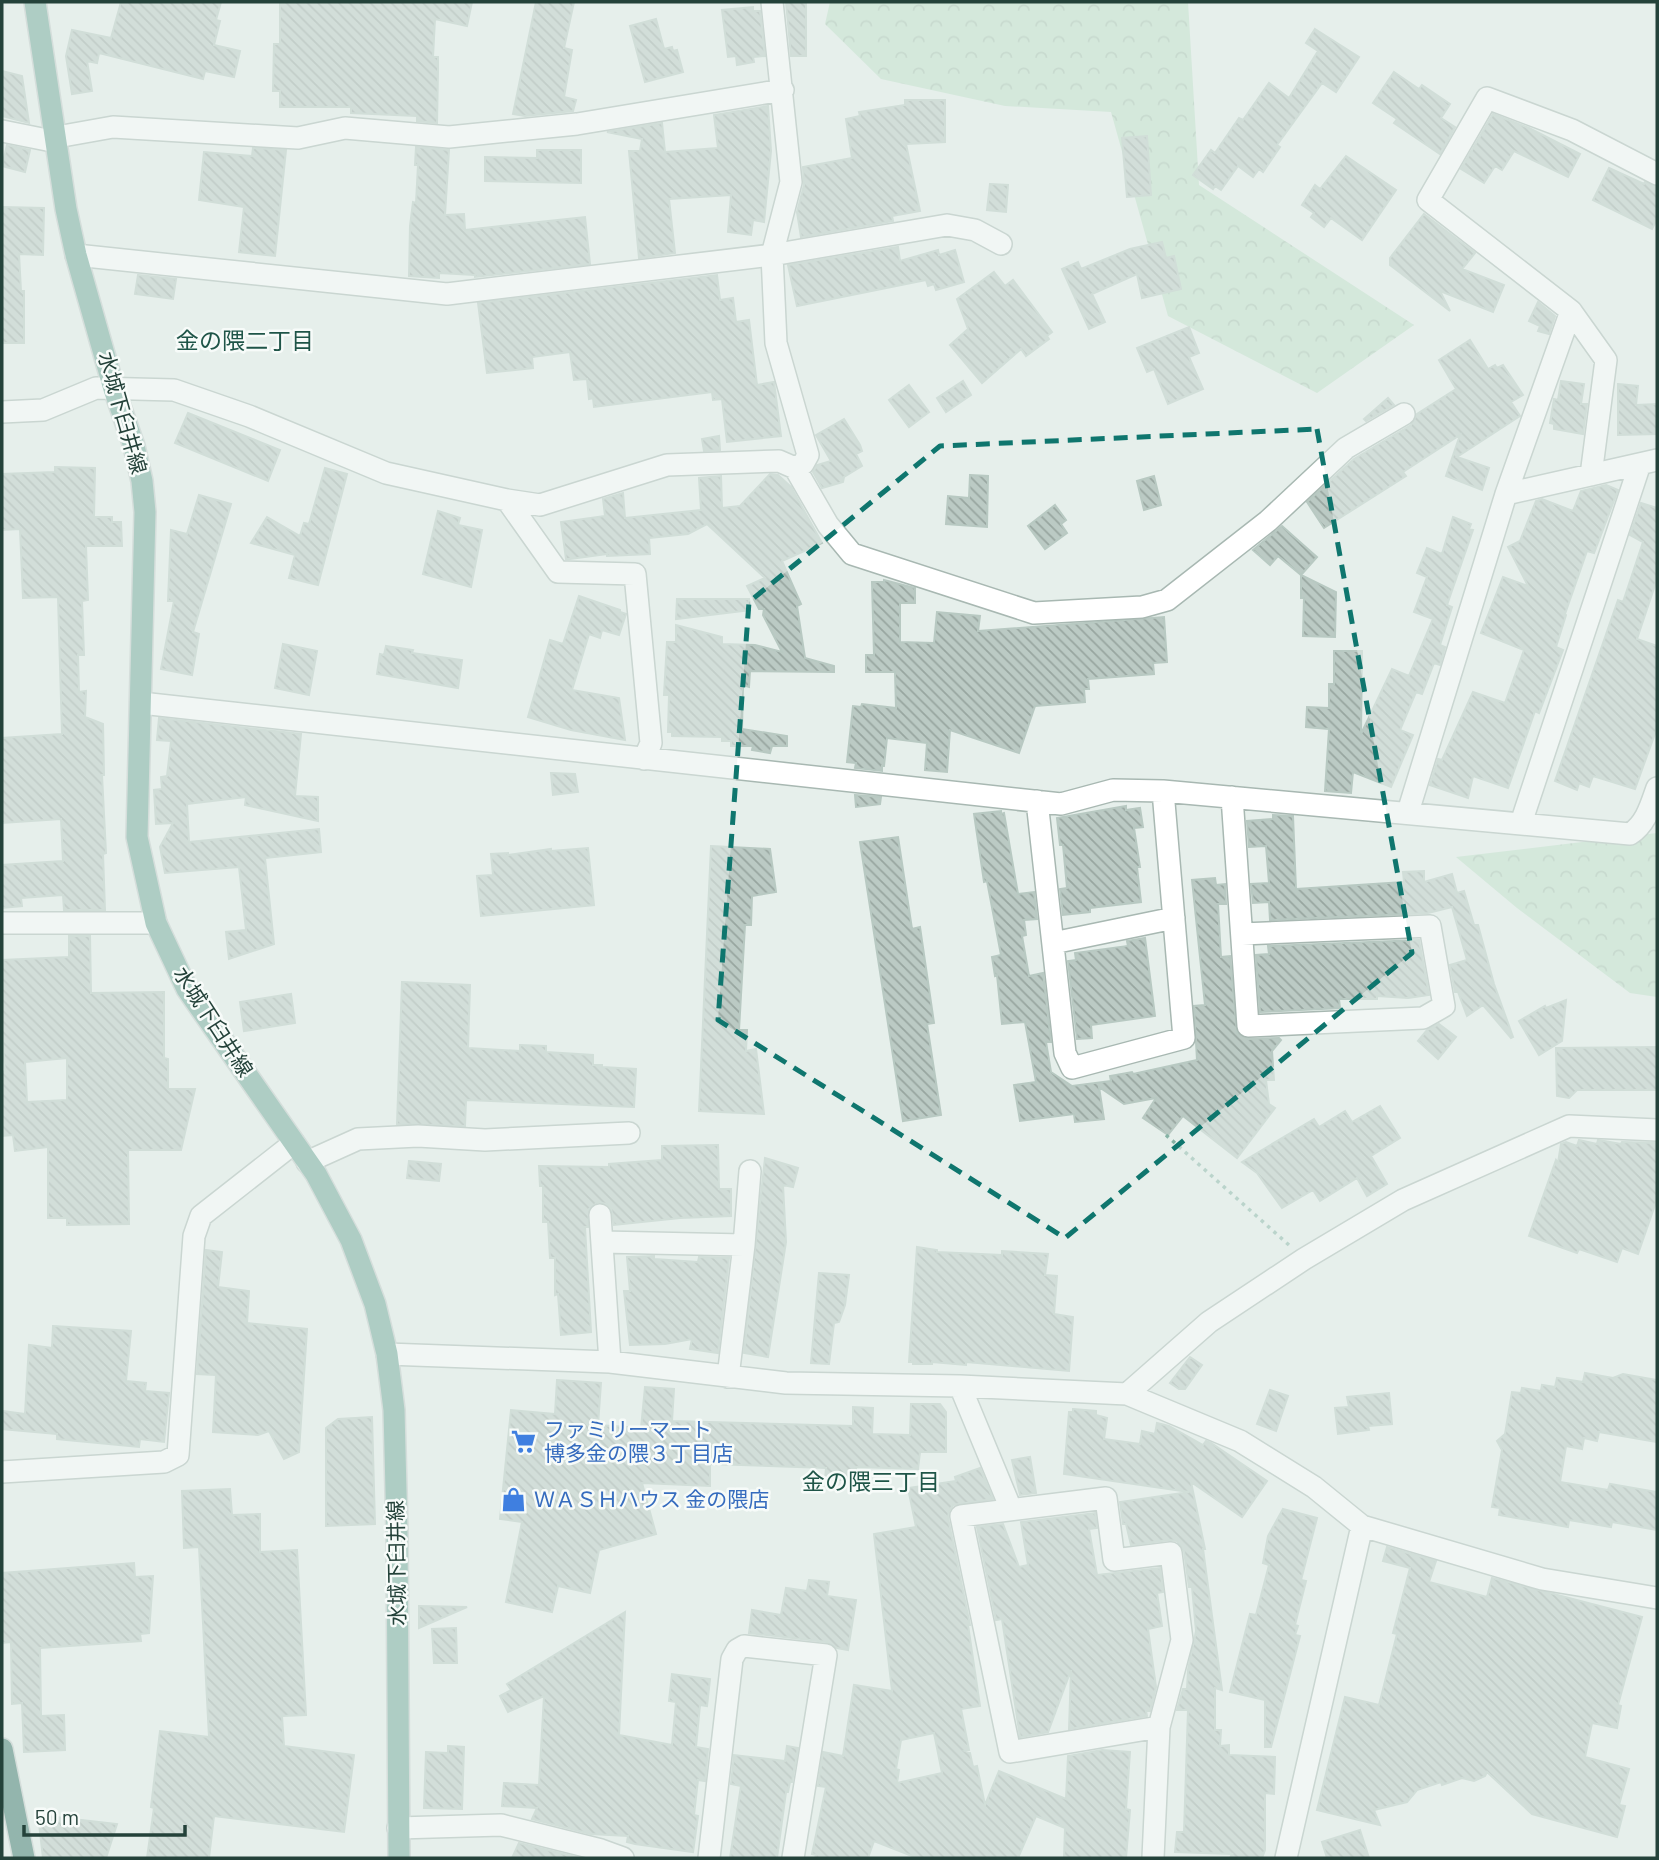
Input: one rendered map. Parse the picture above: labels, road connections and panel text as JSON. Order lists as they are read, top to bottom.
{
  "streets": {
    "main road": ["水城下臼井線"]
  },
  "districts": ["金の隈二丁目", "金の隈三丁目"],
  "places": {
    "supermarket": ["ファミリーマート 博多金の隈３丁目店"],
    "shop": ["ＷＡＳＨハウス 金の隈店"]
  },
  "scale_bar": "50 m"
}
